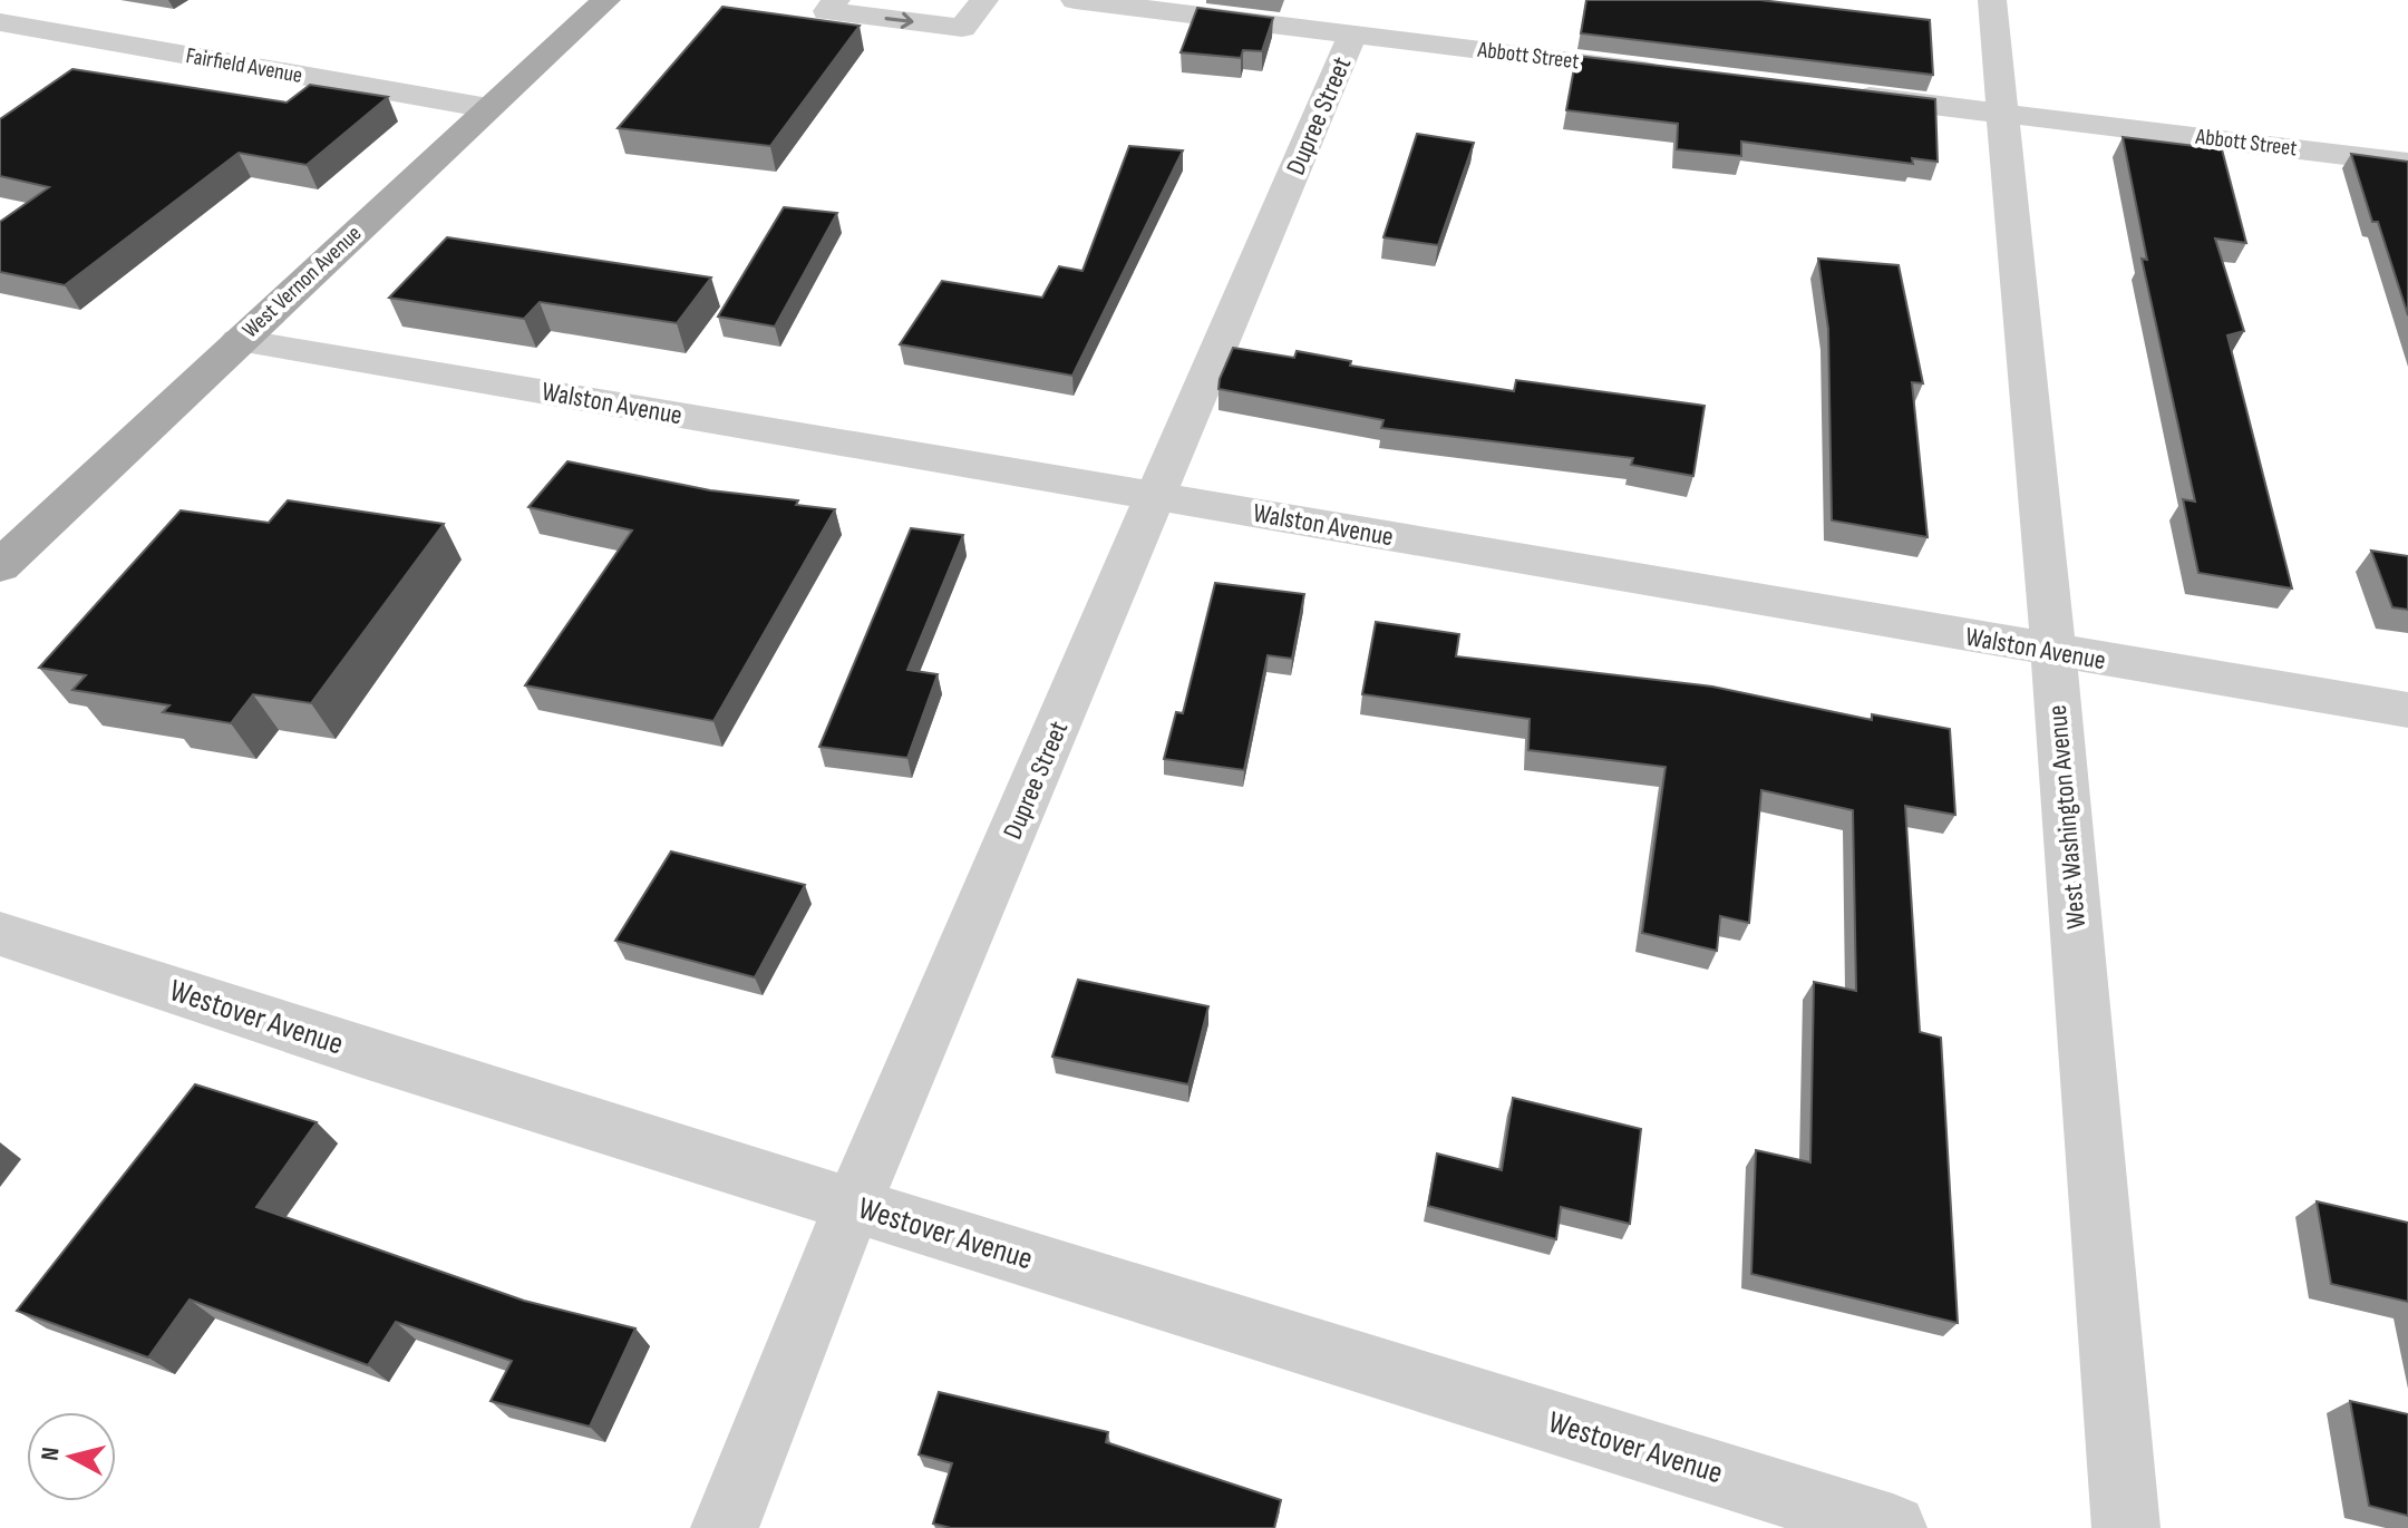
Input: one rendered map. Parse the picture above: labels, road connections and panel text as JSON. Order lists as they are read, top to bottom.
{
  "streets": {
    "main road": ["West Vernon Avenue"],
    "street": [
      "Abbott Street",
      "Fairfield Avenue",
      "Dupree Street",
      "Walston Avenue",
      "West Washington Avenue",
      "Westover Avenue"
    ]
  },
  "crossings": [
    ["Abbott Street", "Dupree Street"],
    ["Abbott Street", "West Washington Avenue"],
    ["Fairfield Avenue", "West Vernon Avenue"],
    ["Dupree Street", "Walston Avenue"],
    ["Dupree Street", "Westover Avenue"],
    ["West Vernon Avenue", "Walston Avenue"],
    ["Walston Avenue", "West Washington Avenue"]
  ],
  "north": "left"
}
